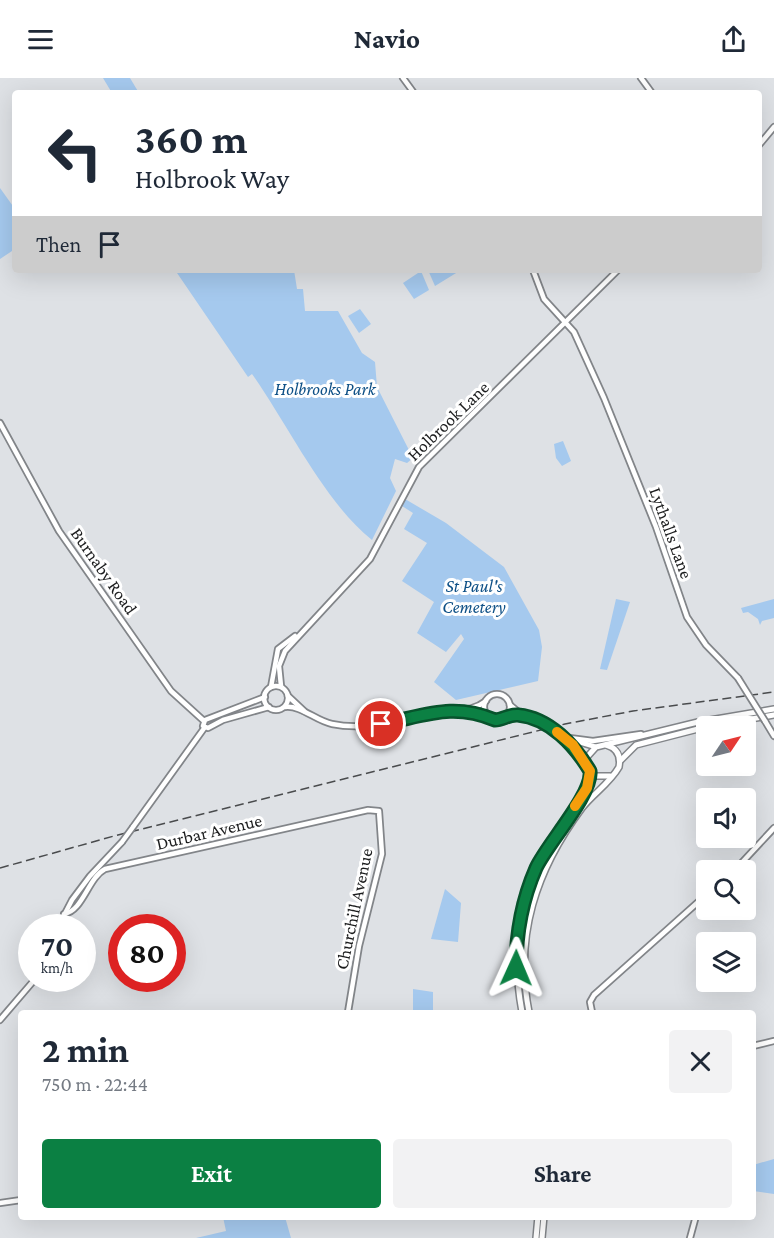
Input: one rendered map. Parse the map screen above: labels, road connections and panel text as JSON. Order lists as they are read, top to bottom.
{
  "streets": {
    "street": [
      "Holbrook Lane",
      "Lythalls Lane",
      "Burnaby Road",
      "Durbar Avenue",
      "Churchill Avenue"
    ]
  },
  "crossings": [
    ["Holbrook Lane", "Lythalls Lane"],
    ["Durbar Avenue", "Churchill Avenue"]
  ],
  "parks": ["Holbrooks Park", "St Paul's Cemetery"],
  "north": "top right",
  "page": {
    "header": "Navio",
    "turn": ["360 m", "Holbrook Way"],
    "then": "Then",
    "speed": "70 km/h",
    "limit": "80",
    "heading": ["2 min", "750 m · 22:44"],
    "buttons": ["Exit", "Share"]
  }
}
